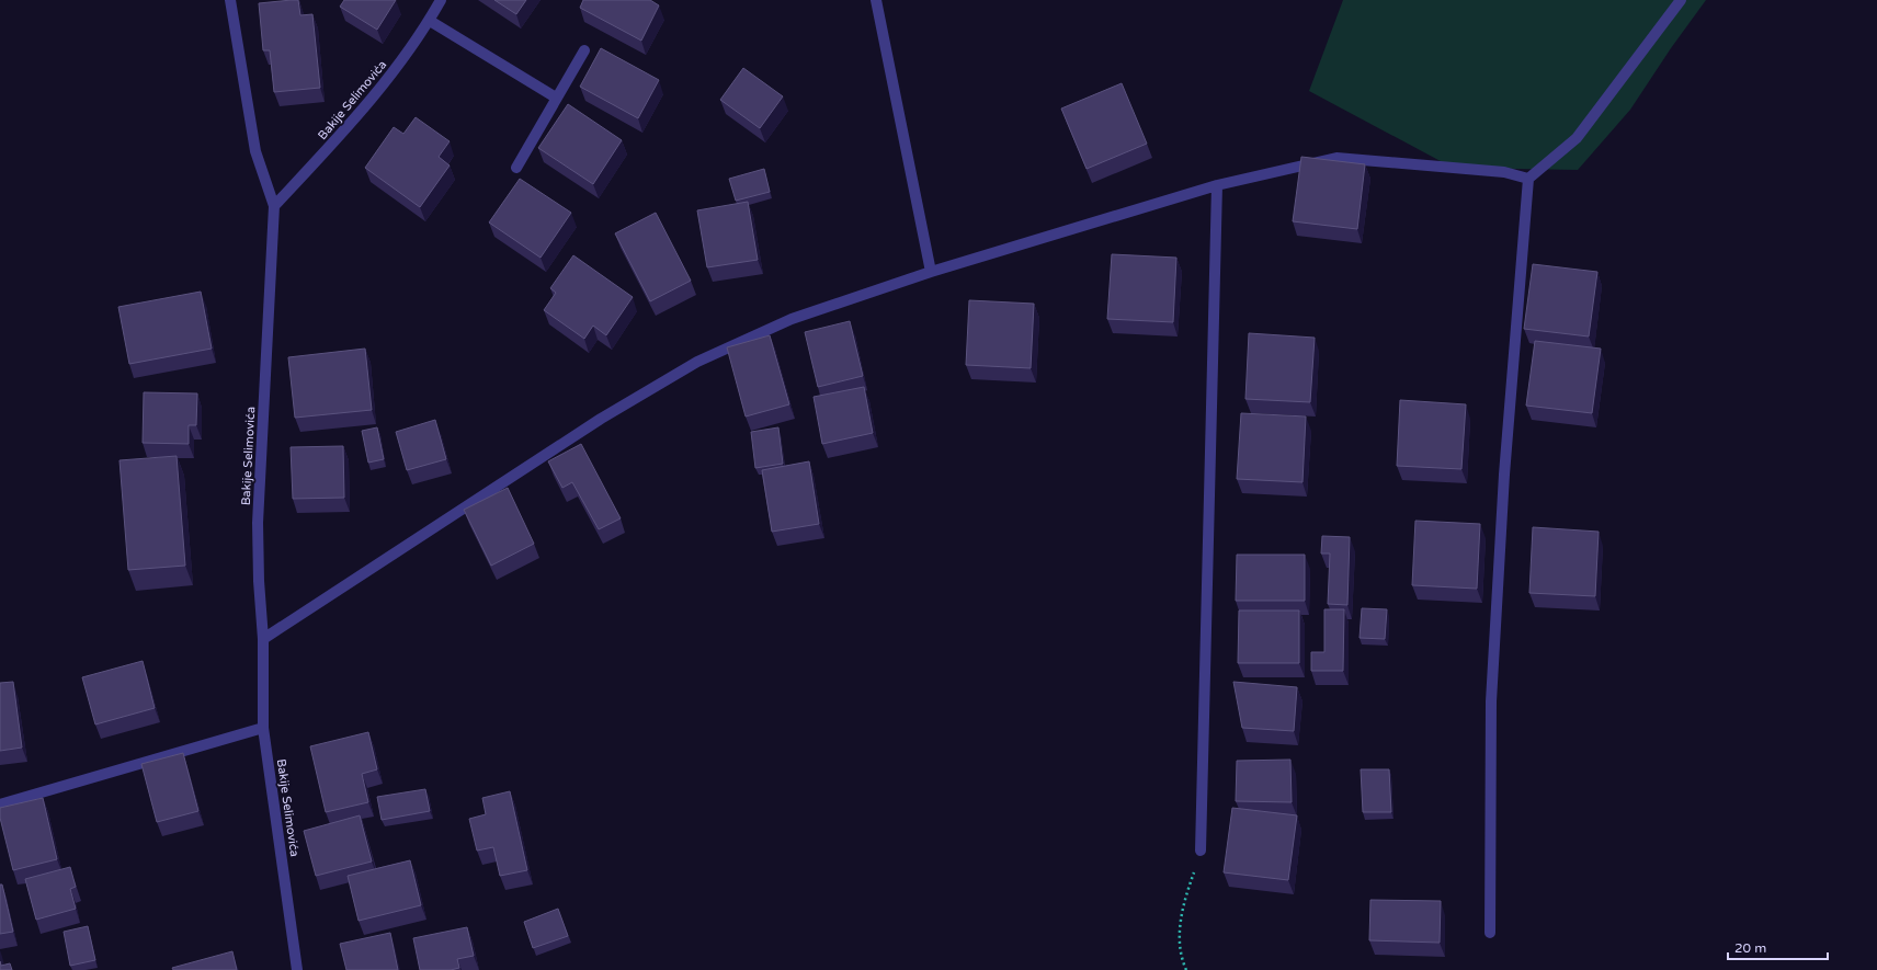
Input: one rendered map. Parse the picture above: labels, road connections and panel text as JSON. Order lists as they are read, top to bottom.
{
  "streets": {
    "street": ["Bakije Selimovića"]
  },
  "scale_bar": "20 m"
}
